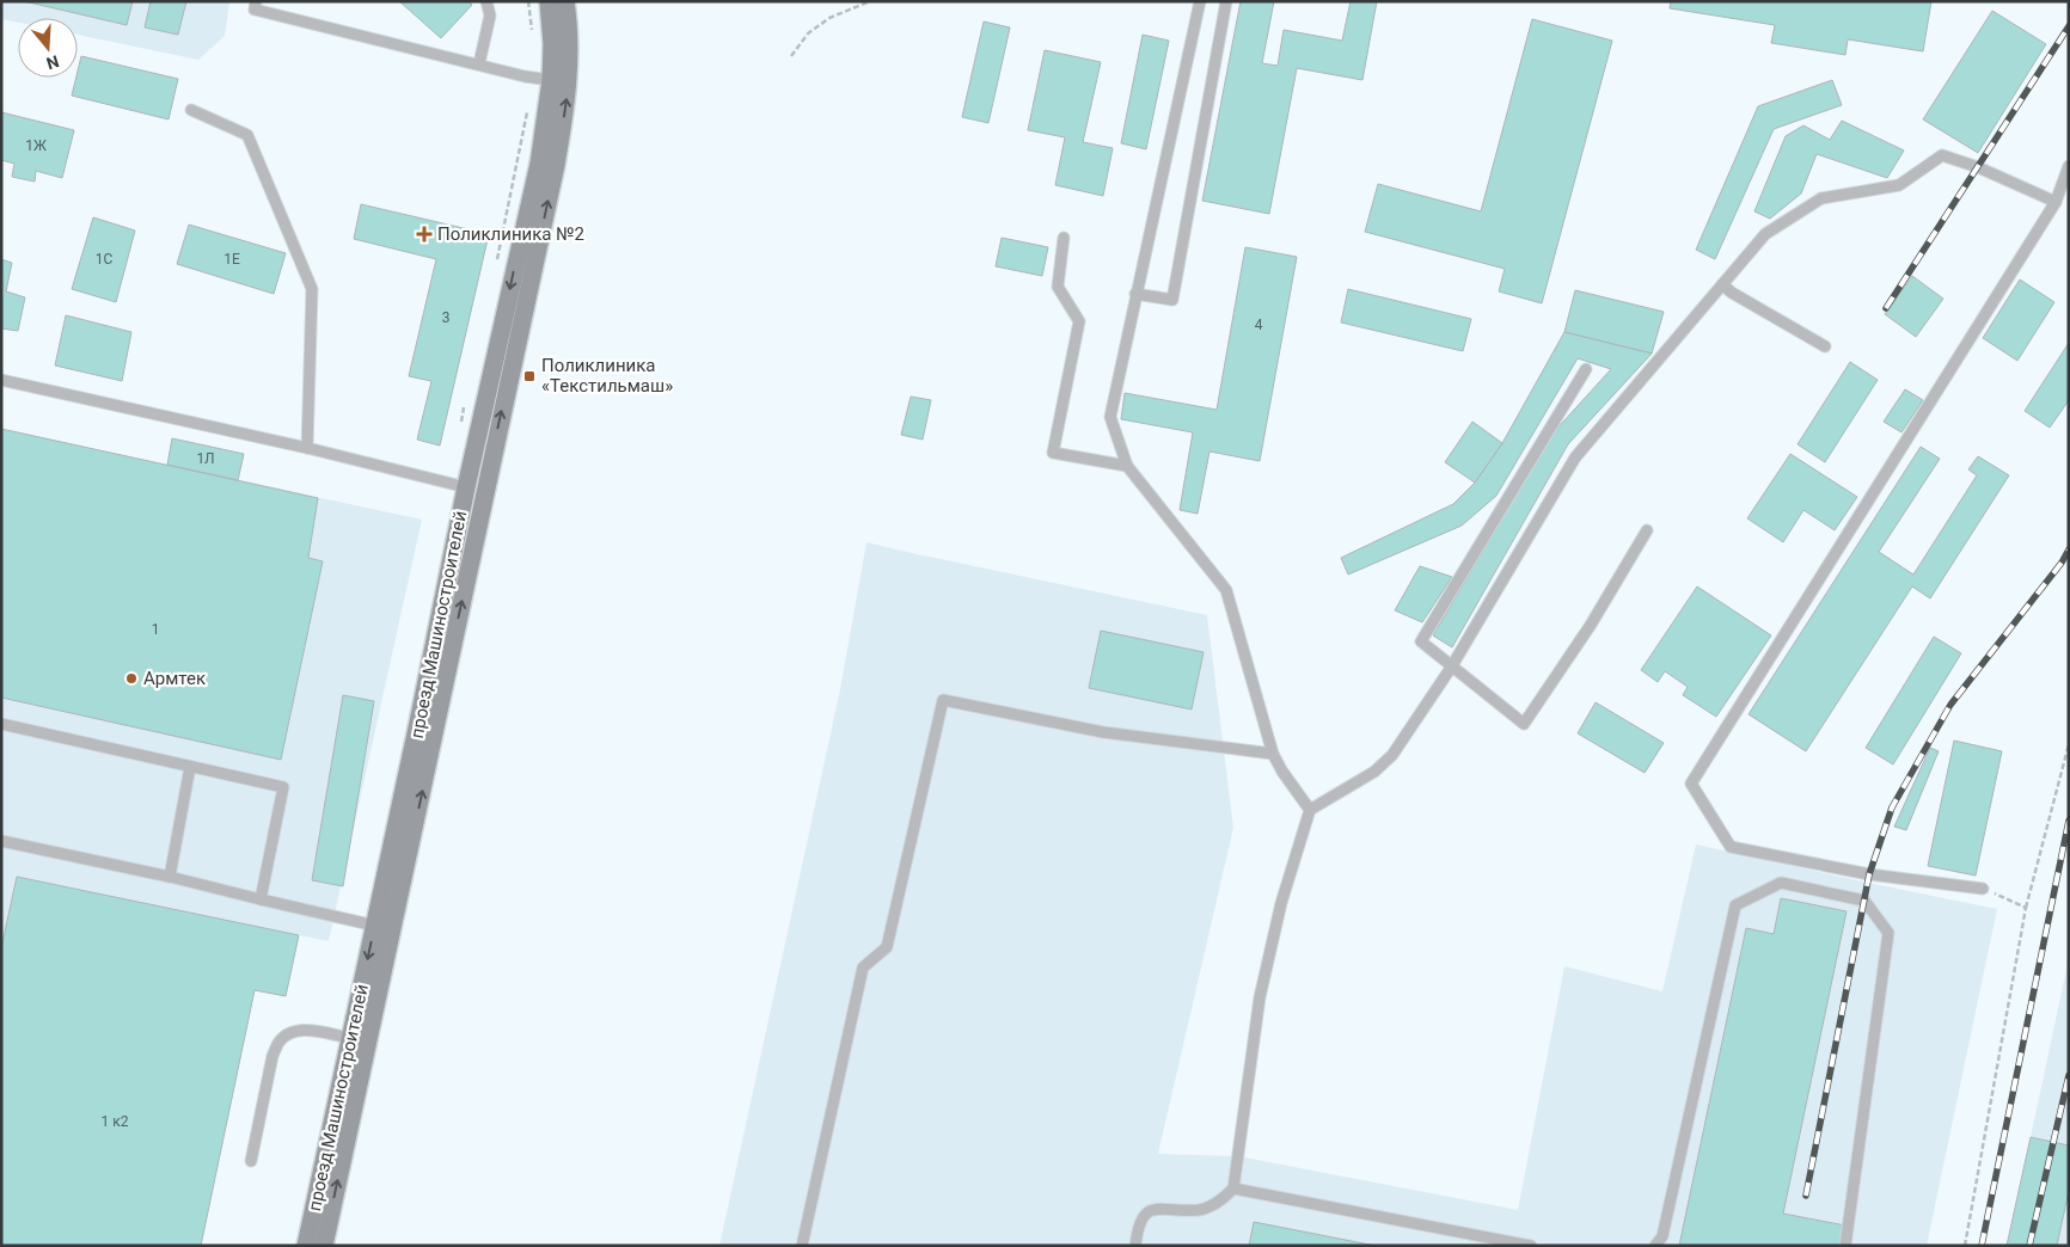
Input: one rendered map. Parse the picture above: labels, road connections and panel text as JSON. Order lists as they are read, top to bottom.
{
  "streets": {
    "main road": ["проезд Машиностроителей"]
  },
  "places": {
    "health": ["Поликлиника №2"],
    "transit": ["Поликлиника «Текстильмаш»"],
    "other": ["Армтек"]
  },
  "house_numbers": [
    "1Ж",
    "1С",
    "1Е",
    "3",
    "4",
    "1Л",
    "1",
    "1 к2"
  ],
  "north": "bottom"
}
